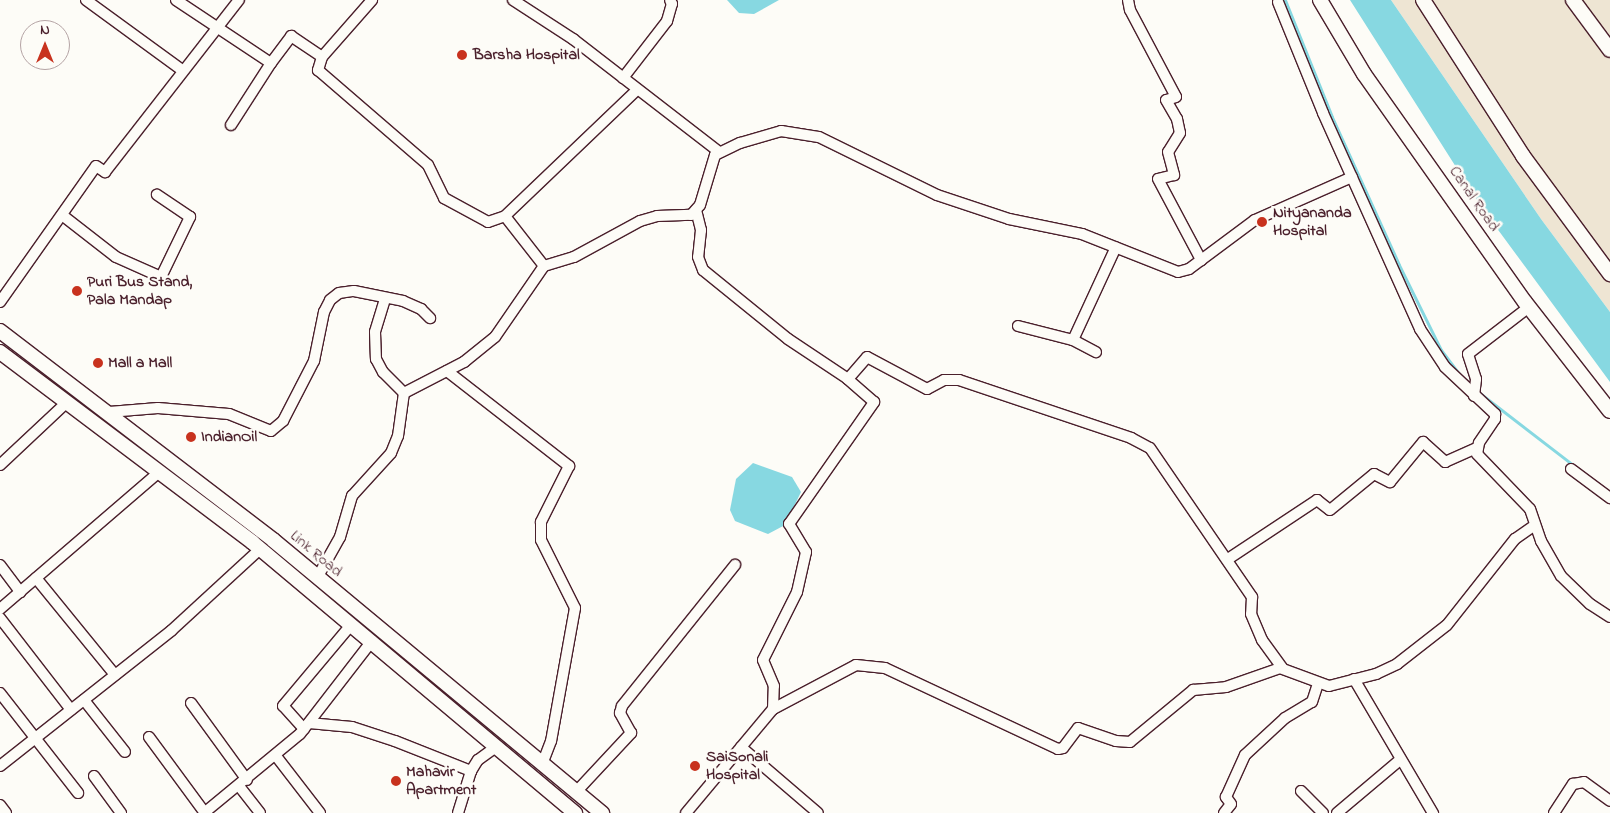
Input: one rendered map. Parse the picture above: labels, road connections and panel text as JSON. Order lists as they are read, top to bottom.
{
  "streets": {
    "main road": ["Canal Road", "Link Road"]
  },
  "places": [
    "Barsha Hospital",
    "Nityananda Hospital",
    "Puri Bus Stand, Pala Mandap",
    "Mall a Mall",
    "IndianOil",
    "SaiSonali Hospital",
    "Mahavir Apartment"
  ],
  "north": "top"
}
